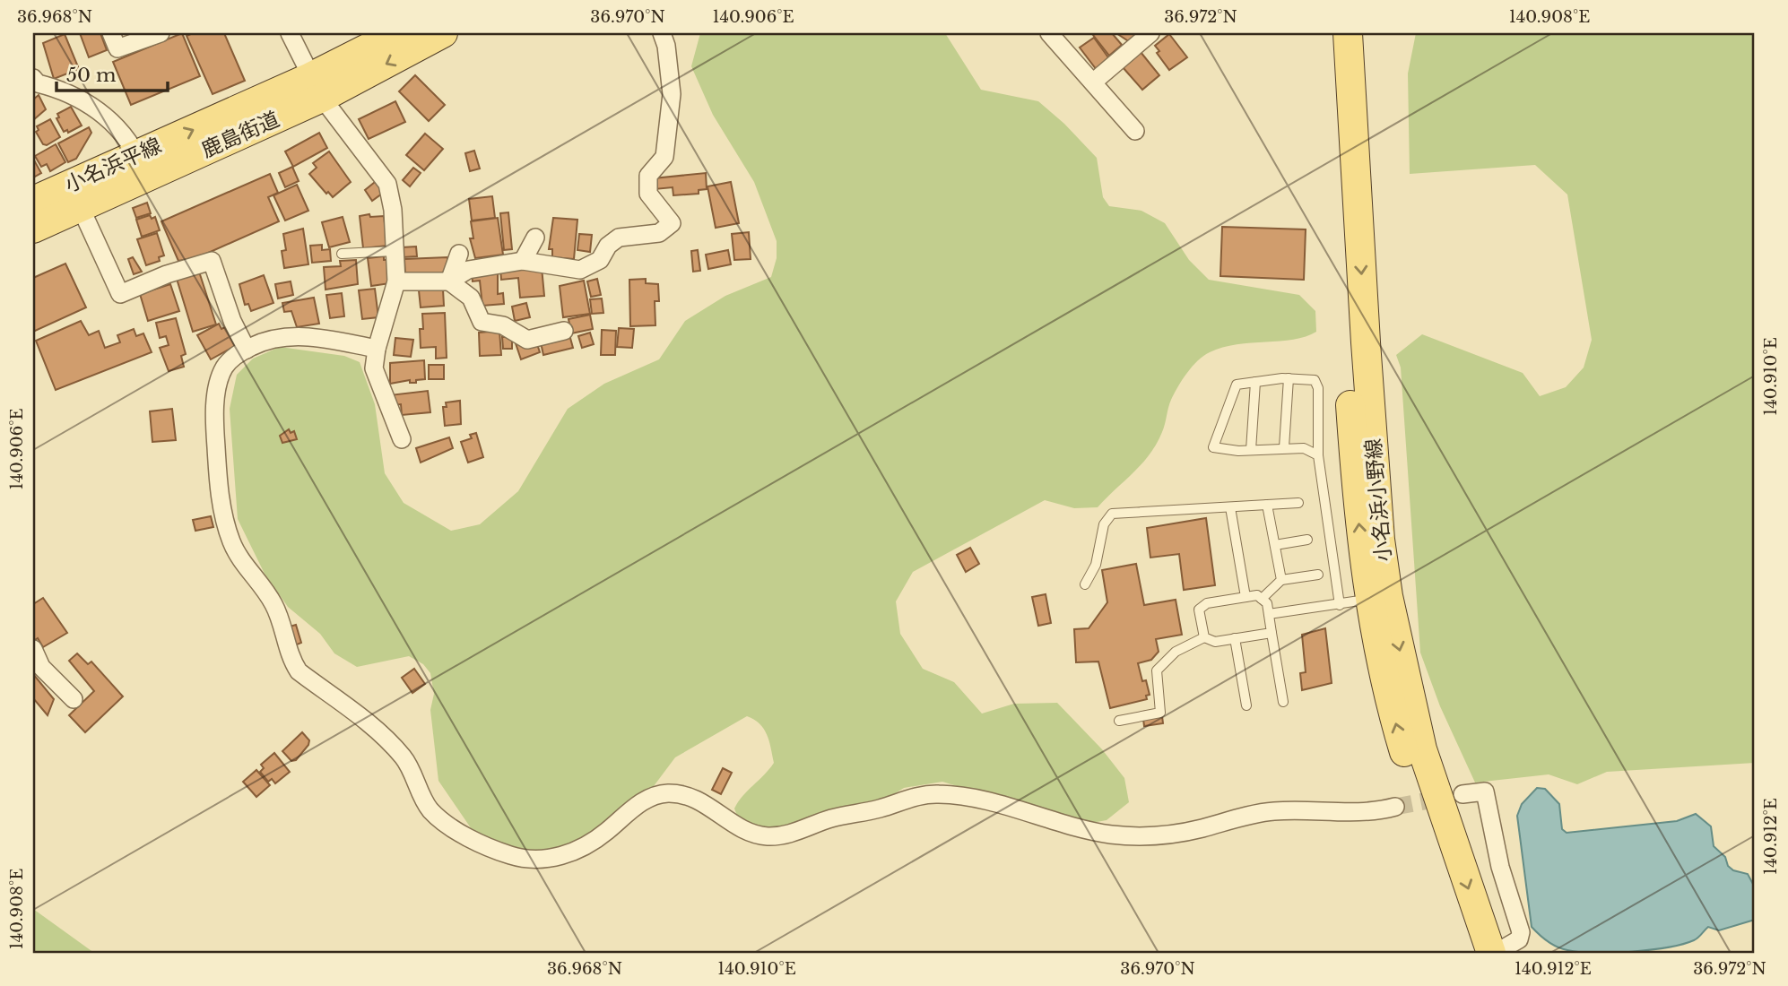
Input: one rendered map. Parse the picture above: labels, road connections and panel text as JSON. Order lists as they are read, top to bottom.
{
  "streets": {
    "main road": ["鹿島街道", "小名浜平線", "小名浜小野線"]
  },
  "crossings": [
    ["鹿島街道", "小名浜平線"]
  ],
  "scale_bar": "50 m",
  "coordinates": [
    "36.968°N",
    "36.970°N",
    "140.906°E",
    "36.972°N",
    "140.908°E",
    "140.910°E",
    "140.912°E"
  ]
}
